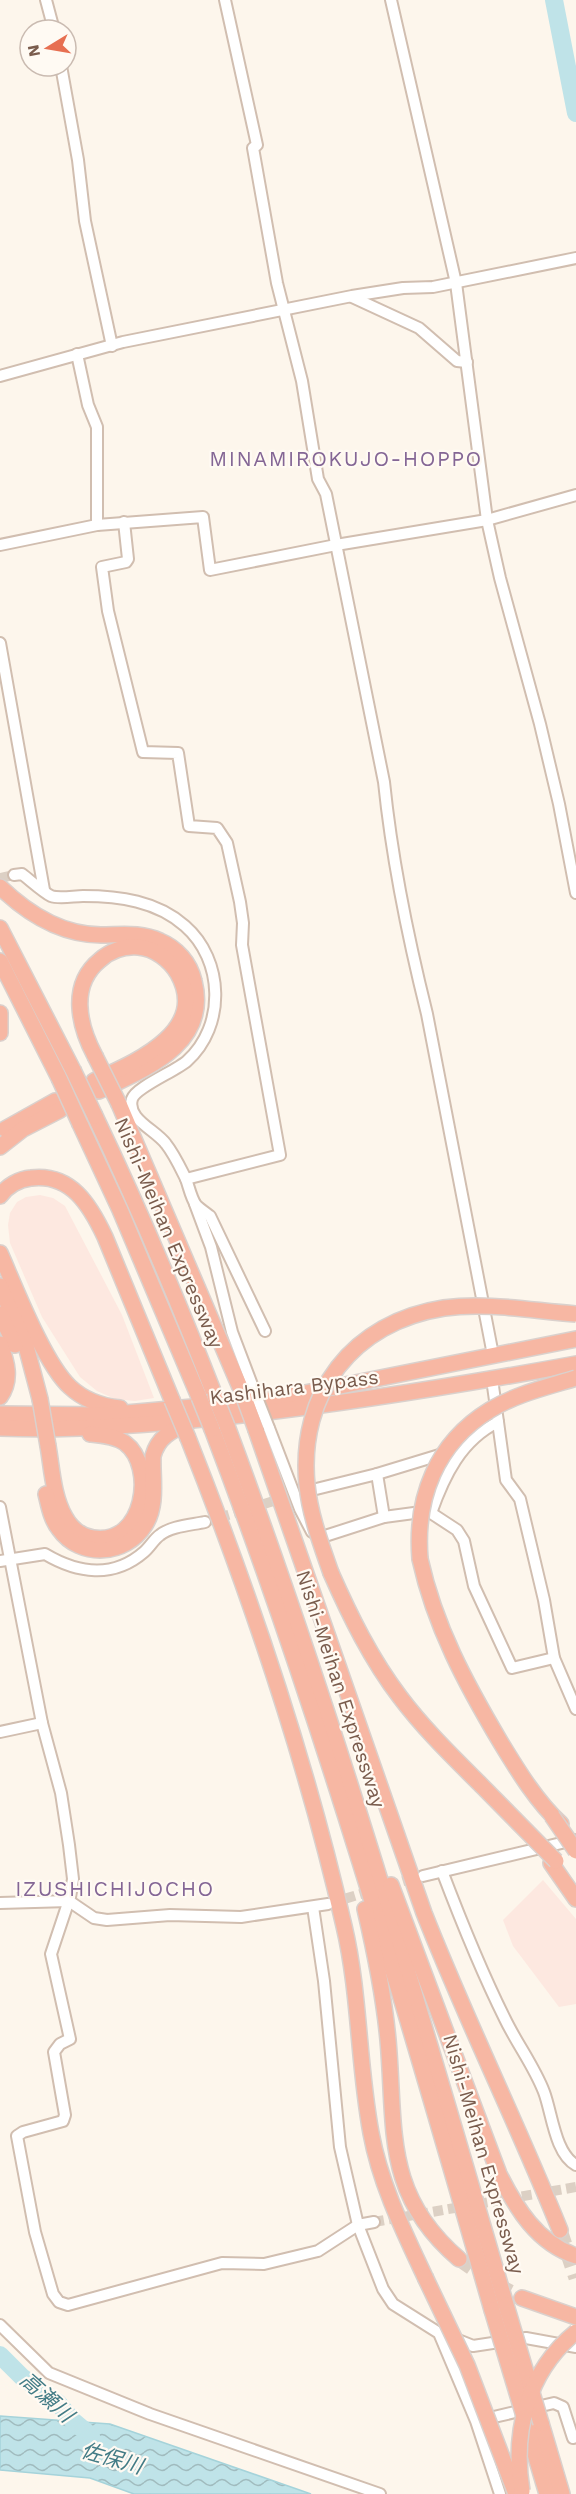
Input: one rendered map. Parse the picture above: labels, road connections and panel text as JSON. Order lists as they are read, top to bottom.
{
  "streets": {
    "highway": ["Nishi-Meihan Expressway", "Kashihara Bypass"]
  },
  "districts": ["MINAMIROKUJO-HOPPO", "IZUSHICHIJOCHO"],
  "water": ["高瀬川", "佐保川"],
  "north": "left"
}
